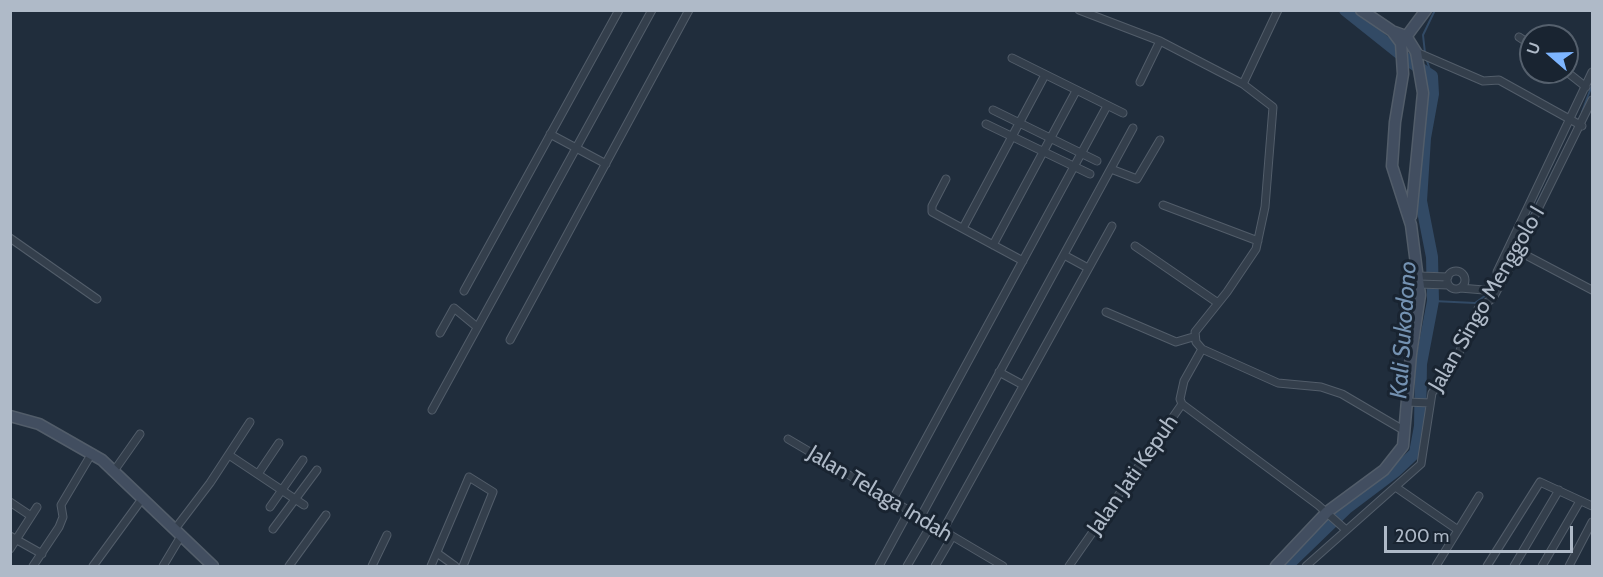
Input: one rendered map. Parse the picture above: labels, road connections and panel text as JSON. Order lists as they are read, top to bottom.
{
  "streets": {
    "street": ["Jalan Singo Menggolo I", "Jalan Jati Kepuh", "Jalan Telaga Indah"]
  },
  "crossings": [
    ["Jalan Singo Menggolo I", "Jalan Jati Kepuh"]
  ],
  "water": ["Kali Sukodono"],
  "scale_bar": "200 m",
  "north": "left"
}
